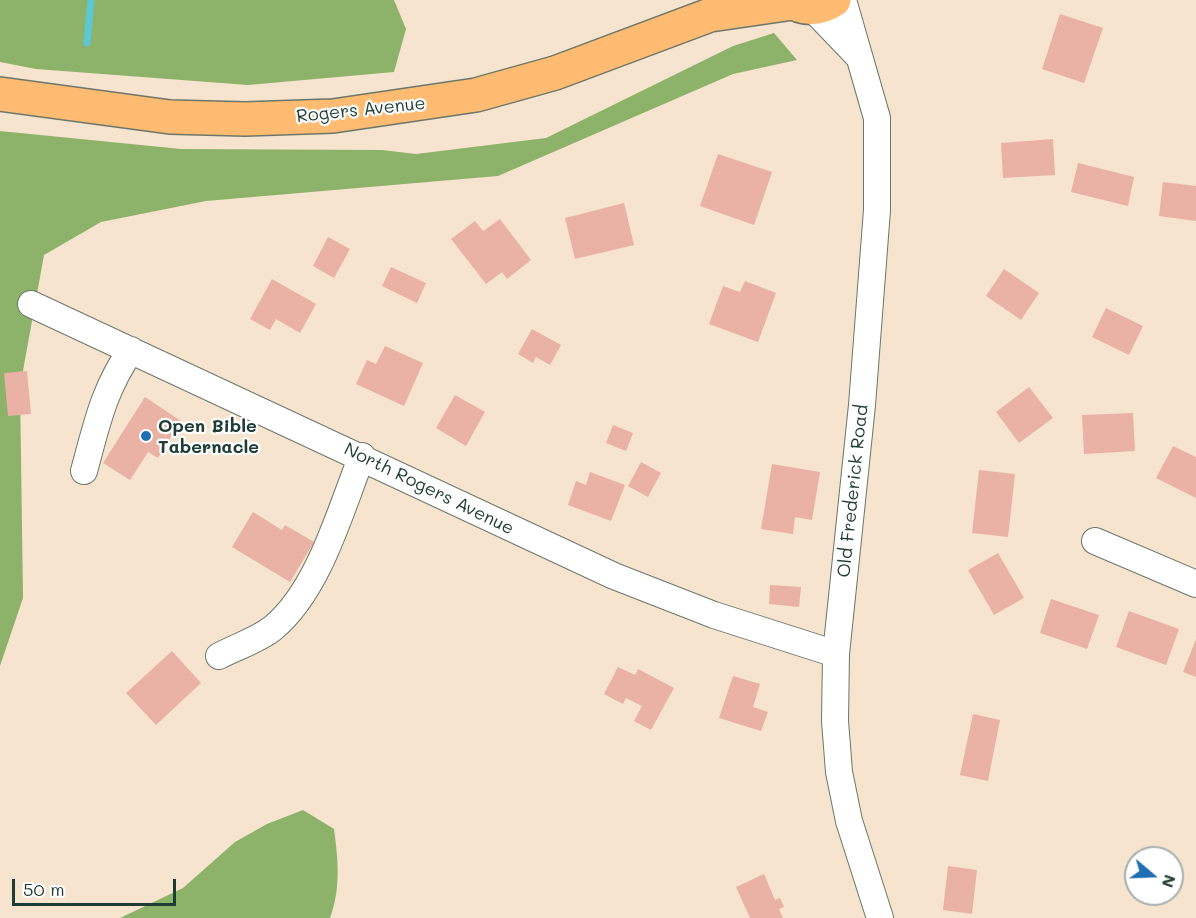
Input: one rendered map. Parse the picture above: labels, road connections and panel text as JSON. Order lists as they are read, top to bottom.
{
  "streets": {
    "main road": ["Rogers Avenue"],
    "street": ["North Rogers Avenue", "Old Frederick Road"]
  },
  "crossings": [
    ["Rogers Avenue", "Old Frederick Road"],
    ["North Rogers Avenue", "Old Frederick Road"]
  ],
  "places": ["Open Bible Tabernacle"],
  "scale_bar": "50 m",
  "north": "right"
}
